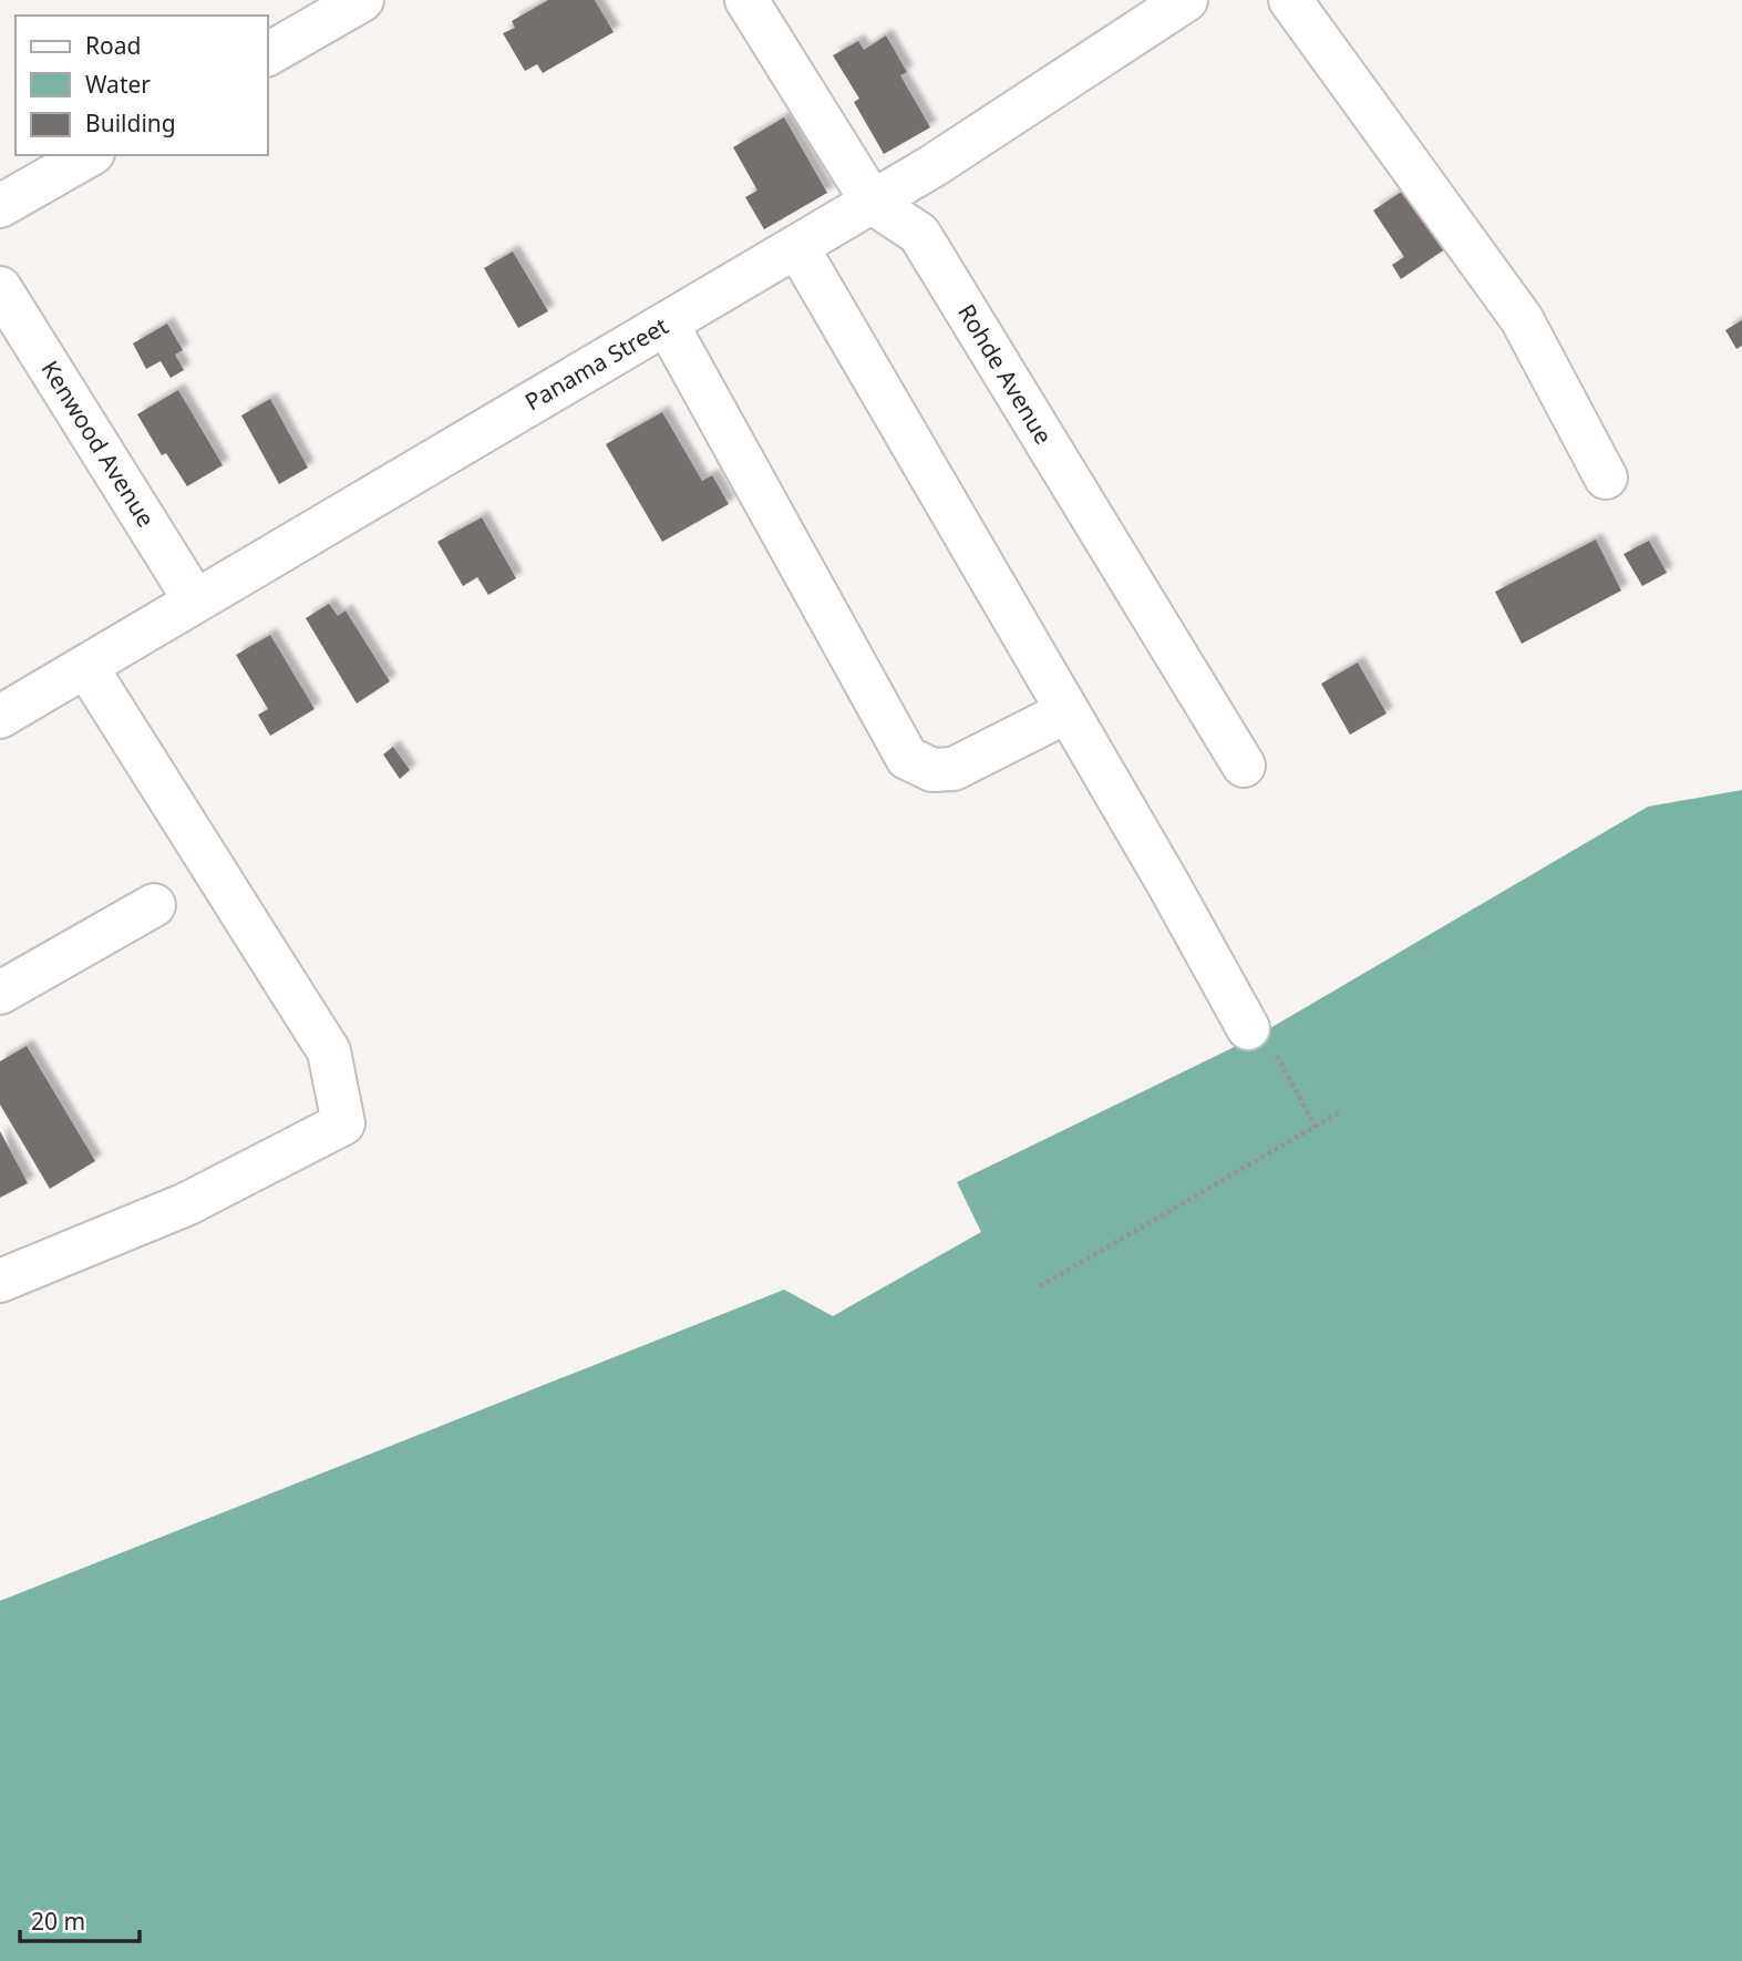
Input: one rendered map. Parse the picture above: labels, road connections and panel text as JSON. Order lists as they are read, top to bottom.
{
  "streets": {
    "street": ["Panama Street", "Rohde Avenue", "Kenwood Avenue"]
  },
  "crossings": [
    ["Panama Street", "Rohde Avenue"],
    ["Panama Street", "Kenwood Avenue"]
  ],
  "legend": ["Road", "Water", "Building"],
  "scale_bar": "20 m"
}
